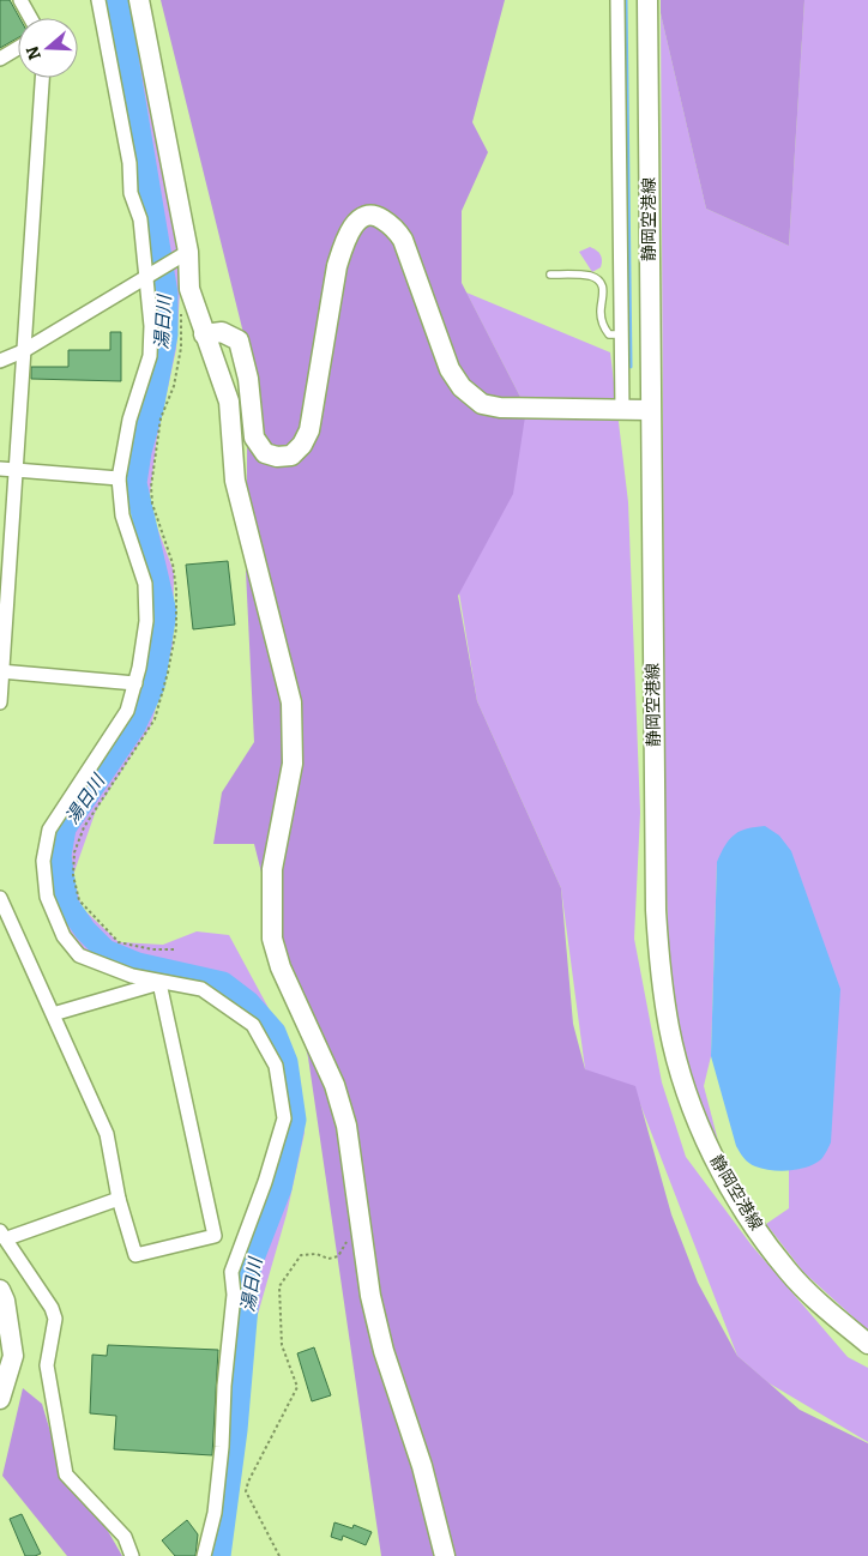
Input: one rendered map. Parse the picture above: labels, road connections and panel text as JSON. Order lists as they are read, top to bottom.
{
  "streets": {
    "street": ["静岡空港線"]
  },
  "water": ["湯日川"],
  "north": "left"
}
